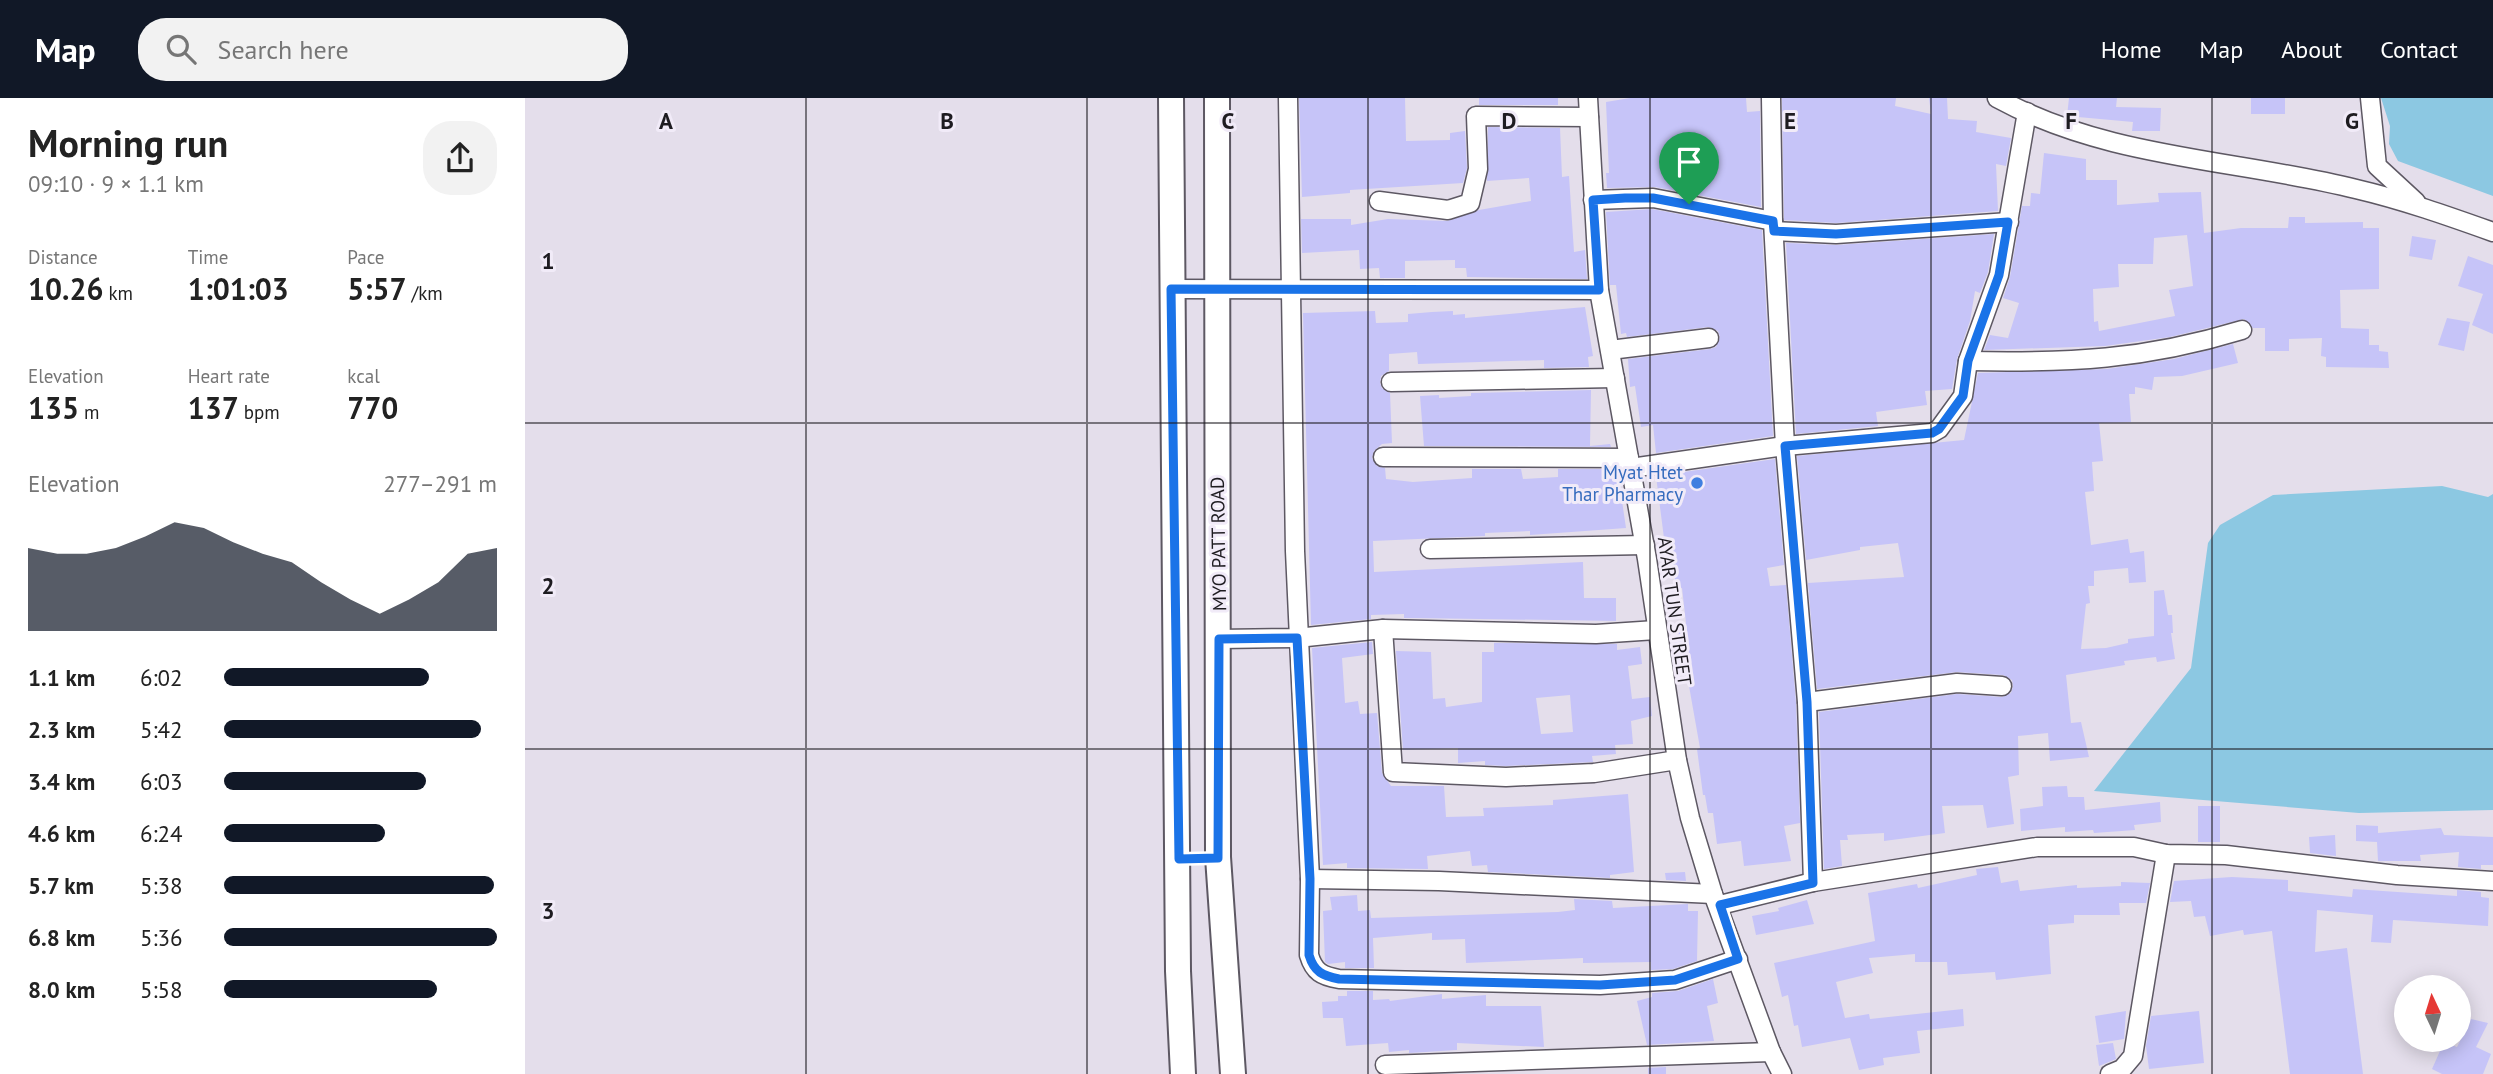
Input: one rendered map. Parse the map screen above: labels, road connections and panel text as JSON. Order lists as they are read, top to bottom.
{
  "streets": {
    "main road": ["MYO PATT ROAD"],
    "street": ["AYAR TUN STREET"]
  },
  "places": ["Myat Htet Thar Pharmacy"],
  "north": "top",
  "page": {
    "header": "Map",
    "search": "Search here",
    "nav": [
      "Home",
      "Map",
      "About",
      "Contact"
    ],
    "heading": ["Morning run", "09:10 · 9 × 1.1 km"],
    "stats": [
      ["Distance", "10.26 km"],
      ["Time", "1:01:03"],
      ["Pace", "5:57 /km"],
      ["Elevation", "135 m"],
      ["Heart rate", "137 bpm"],
      ["kcal", "770"]
    ],
    "chart": ["Elevation", "277–291 m"],
    "list": [
      {
        "name": "1.1 km",
        "note": "6:02"
      },
      {
        "name": "2.3 km",
        "note": "5:42"
      },
      {
        "name": "3.4 km",
        "note": "6:03"
      },
      {
        "name": "4.6 km",
        "note": "6:24"
      },
      {
        "name": "5.7 km",
        "note": "5:38"
      },
      {
        "name": "6.8 km",
        "note": "5:36"
      },
      {
        "name": "8.0 km",
        "note": "5:58"
      }
    ]
  },
  "grid": {
    "columns": [
      "A",
      "B",
      "C",
      "D",
      "E",
      "F",
      "G"
    ],
    "rows": ["1", "2", "3"]
  }
}
